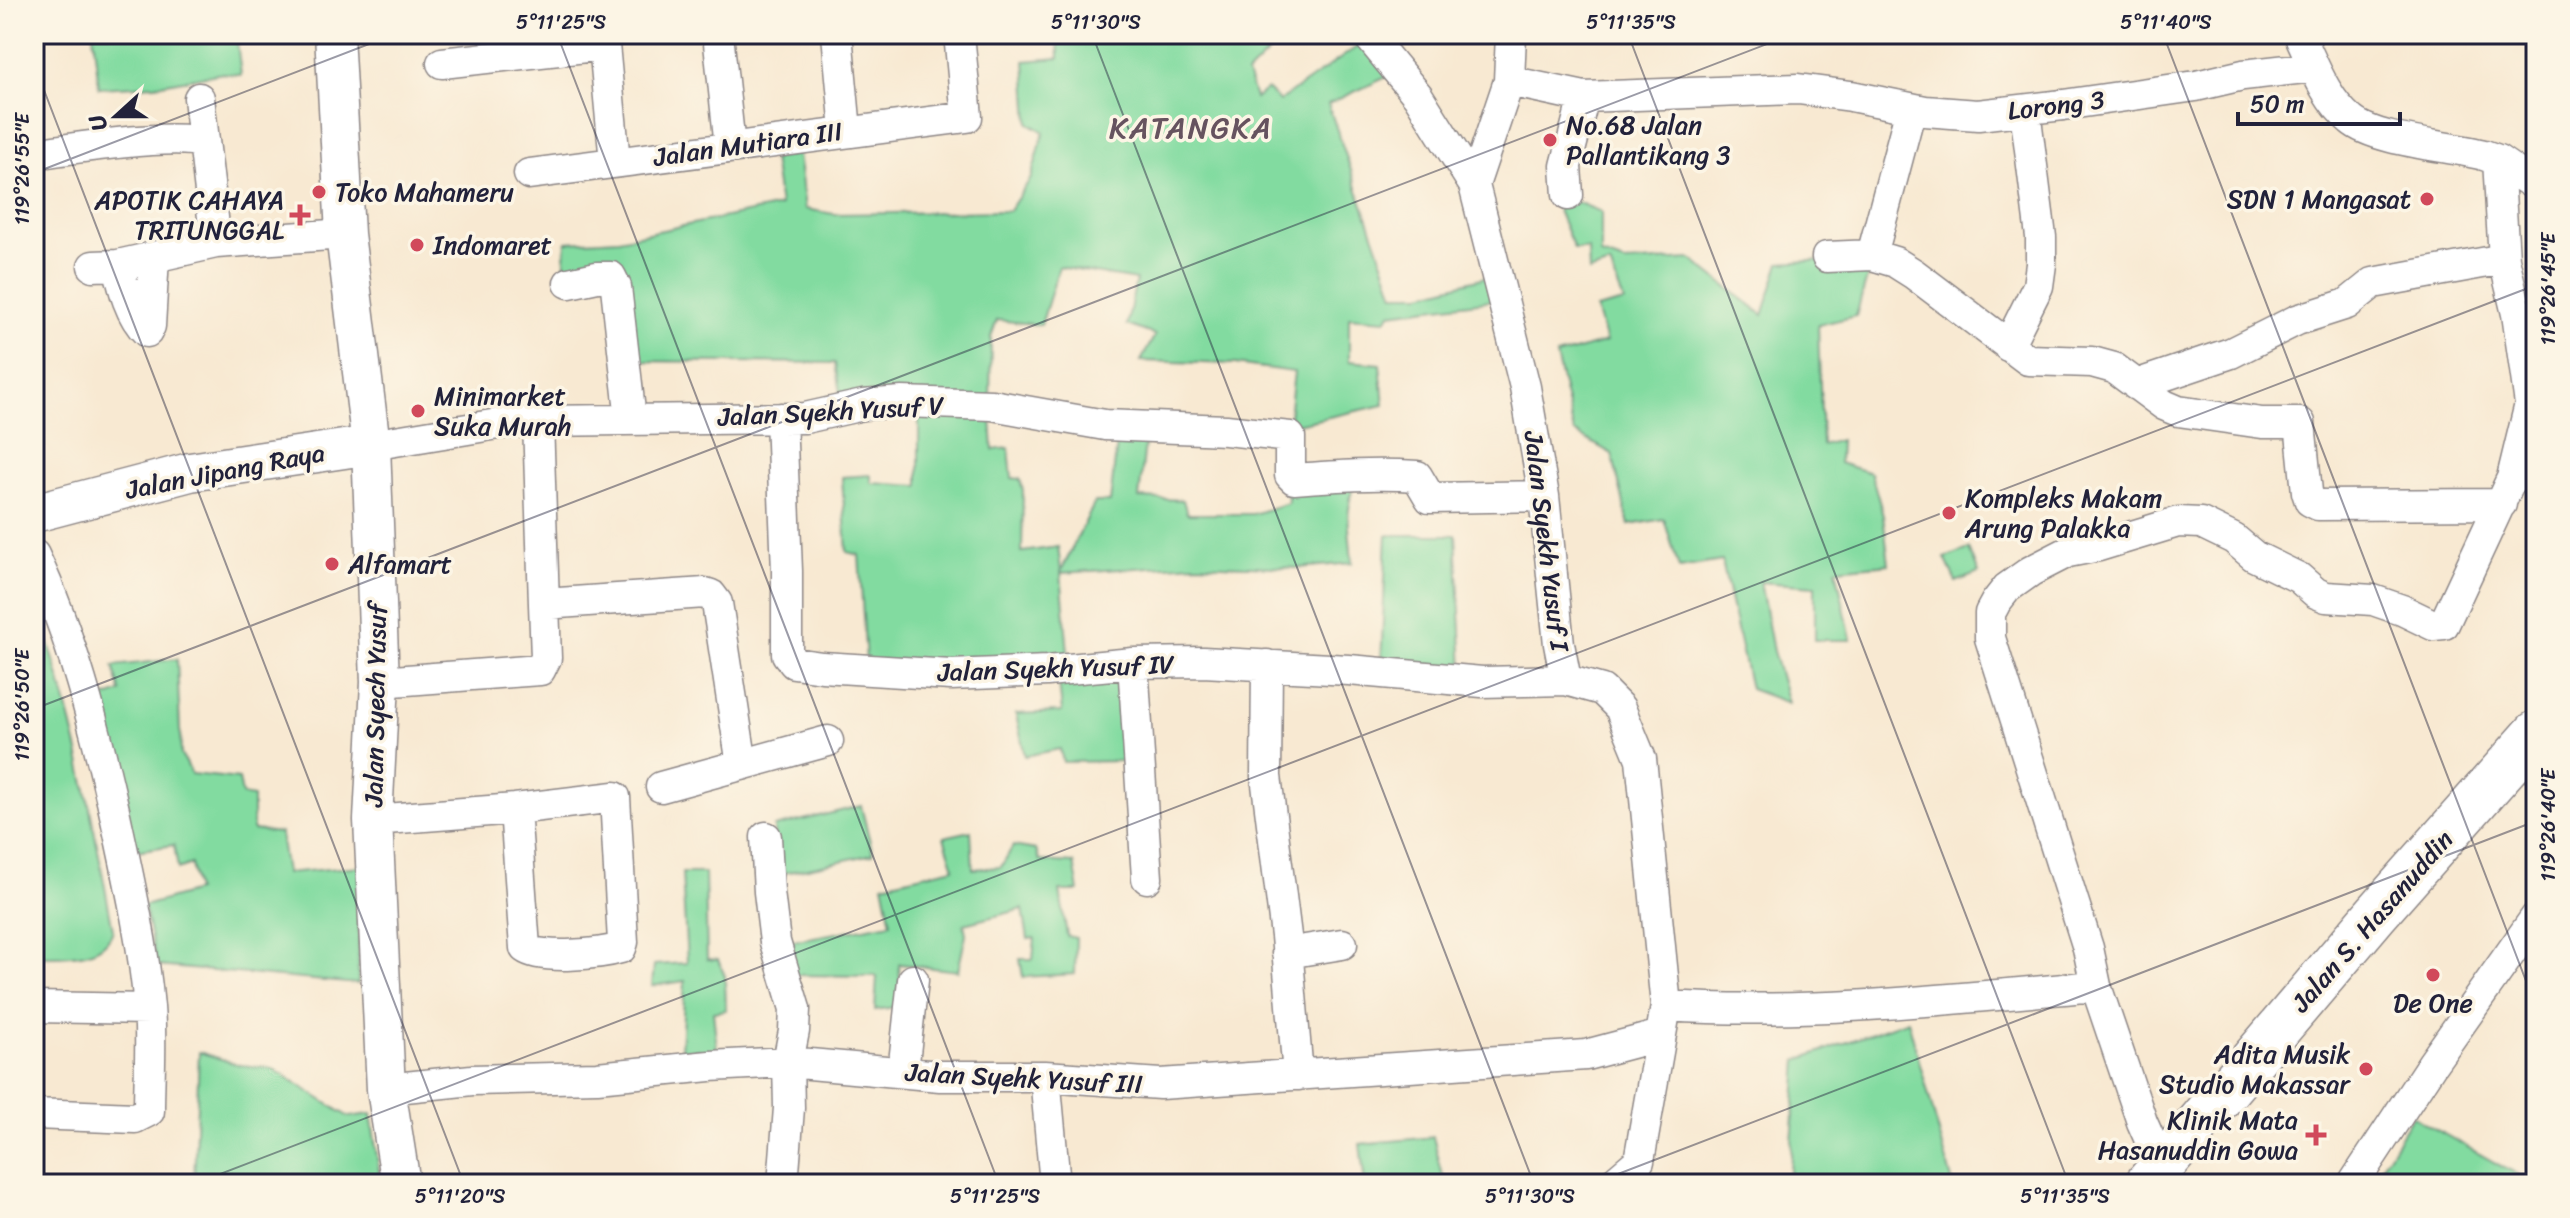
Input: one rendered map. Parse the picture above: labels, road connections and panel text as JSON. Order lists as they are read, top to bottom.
{
  "streets": {
    "highway": ["Jalan S. Hasanuddin"],
    "main road": ["Jalan Jipang Raya", "Jalan Syech Yusuf"],
    "street": [
      "Lorong 3",
      "Jalan Mutiara III",
      "Jalan Syekh Yusuf V",
      "Jalan Syekh Yusuf I",
      "Jalan Syekh Yusuf IV",
      "Jalan Syehk Yusuf III"
    ]
  },
  "crossings": [
    ["Jalan Syekh Yusuf V", "Jalan Jipang Raya"],
    ["Jalan Syekh Yusuf V", "Jalan Syekh Yusuf I"],
    ["Jalan Syekh Yusuf V", "Jalan Syekh Yusuf IV"],
    ["Jalan Syekh Yusuf V", "Jalan Syech Yusuf"],
    ["Jalan Jipang Raya", "Jalan Syech Yusuf"],
    ["Jalan Syekh Yusuf I", "Jalan Syekh Yusuf IV"],
    ["Jalan Syekh Yusuf I", "Jalan Syehk Yusuf III"],
    ["Jalan Syech Yusuf", "Jalan Syehk Yusuf III"]
  ],
  "districts": ["KATANGKA"],
  "places": {
    "other": [
      "No.68 Jalan Pallantikang 3",
      "Toko Mahameru",
      "SDN 1 Mangasat",
      "Indomaret",
      "Minimarket Suka Murah",
      "Kompleks Makam Arung Palakka",
      "Alfamart",
      "De One",
      "Adita Musik Studio Makassar"
    ],
    "health": ["APOTIK CAHAYA TRITUNGGAL", "Klinik Mata Hasanuddin Gowa"]
  },
  "scale_bar": "50 m",
  "north": "left",
  "coordinates": [
    "5°11'25\"S",
    "5°11'30\"S",
    "5°11'35\"S",
    "5°11'40\"S",
    "119°26'55\"E",
    "119°26'45\"E",
    "119°26'50\"E",
    "119°26'40\"E",
    "5°11'20\"S"
  ]
}
